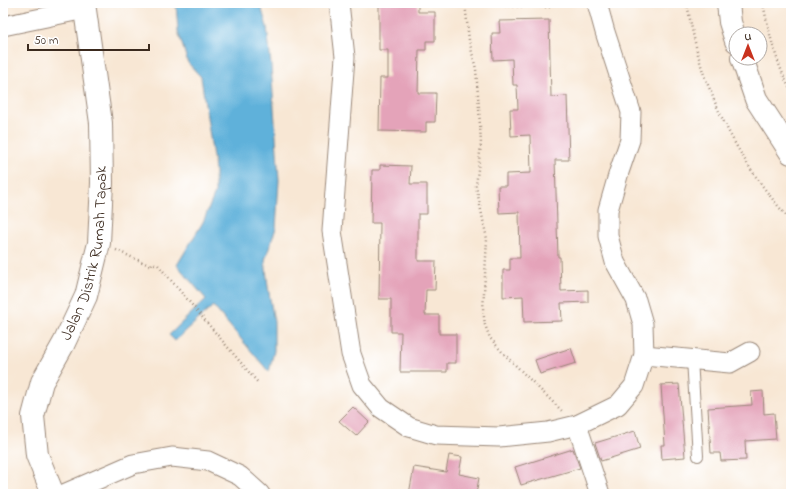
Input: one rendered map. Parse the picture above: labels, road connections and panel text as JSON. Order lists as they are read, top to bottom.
{
  "streets": {
    "street": ["Jalan Distrik Rumah Tapak"]
  },
  "scale_bar": "50 m",
  "north": "top"
}
